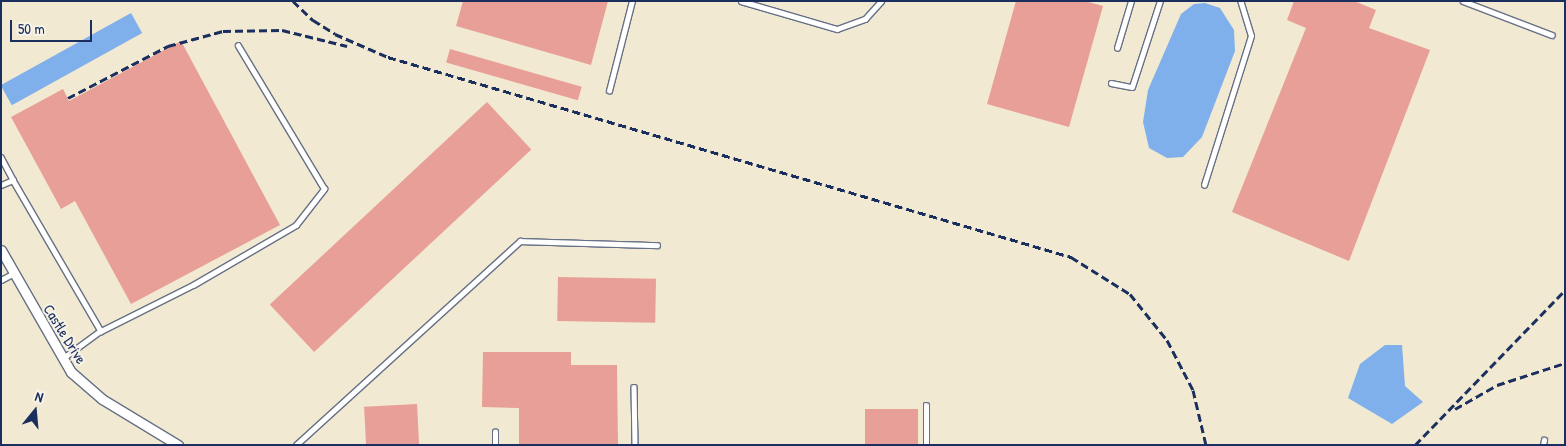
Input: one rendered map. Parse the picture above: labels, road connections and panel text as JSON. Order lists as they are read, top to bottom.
{
  "streets": {
    "street": ["Castle Drive"]
  },
  "scale_bar": "50 m",
  "north": "top"
}
